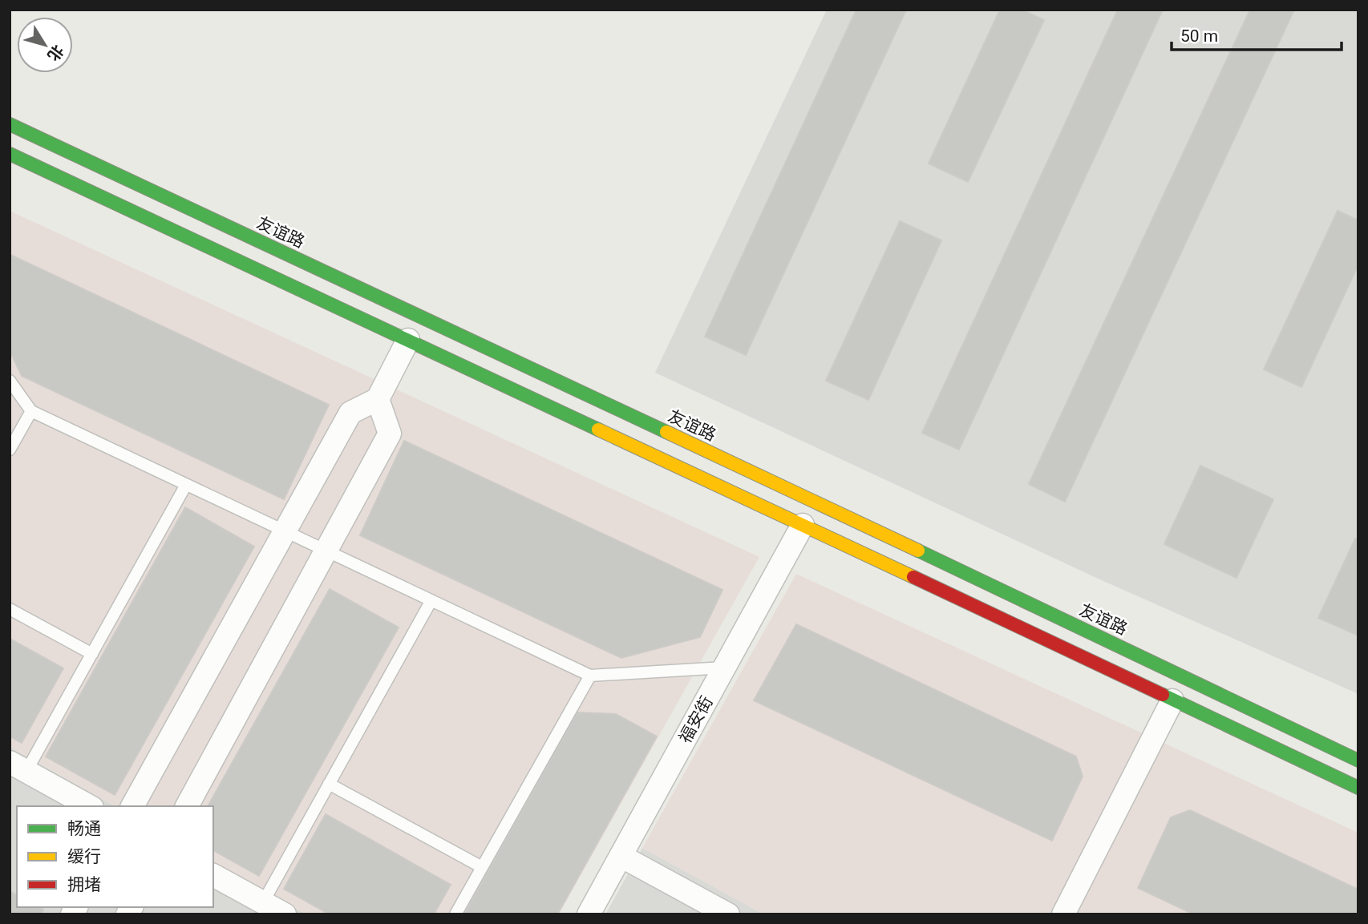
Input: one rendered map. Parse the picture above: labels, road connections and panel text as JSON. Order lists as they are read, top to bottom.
{
  "streets": {
    "main road": ["友谊路"],
    "street": ["福安街"]
  },
  "legend": ["畅通", "缓行", "拥堵"],
  "scale_bar": "50 m",
  "north": "bottom right"
}
